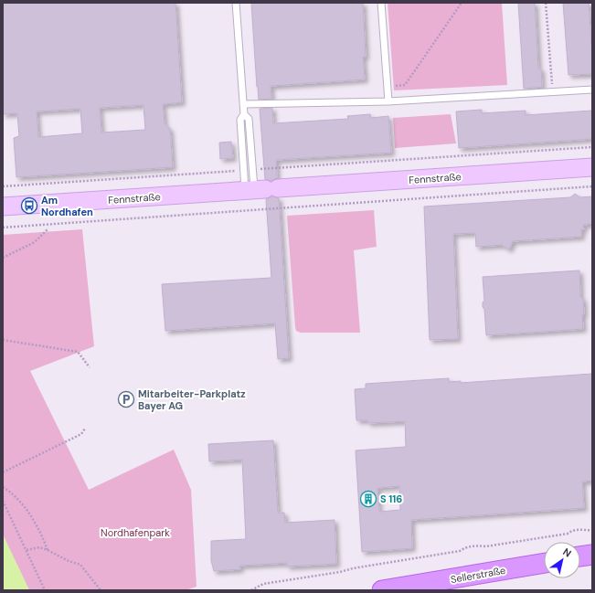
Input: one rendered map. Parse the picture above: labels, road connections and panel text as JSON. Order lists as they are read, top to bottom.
{
  "streets": {
    "main road": ["Fennstraße", "Sellerstraße"]
  },
  "parks": ["Nordhafenpark"],
  "places": {
    "bus stop": ["Am Nordhafen"],
    "parking": ["Mitarbeiter-Parkplatz Bayer AG"],
    "building": ["S 116"]
  },
  "north": "top right"
}
